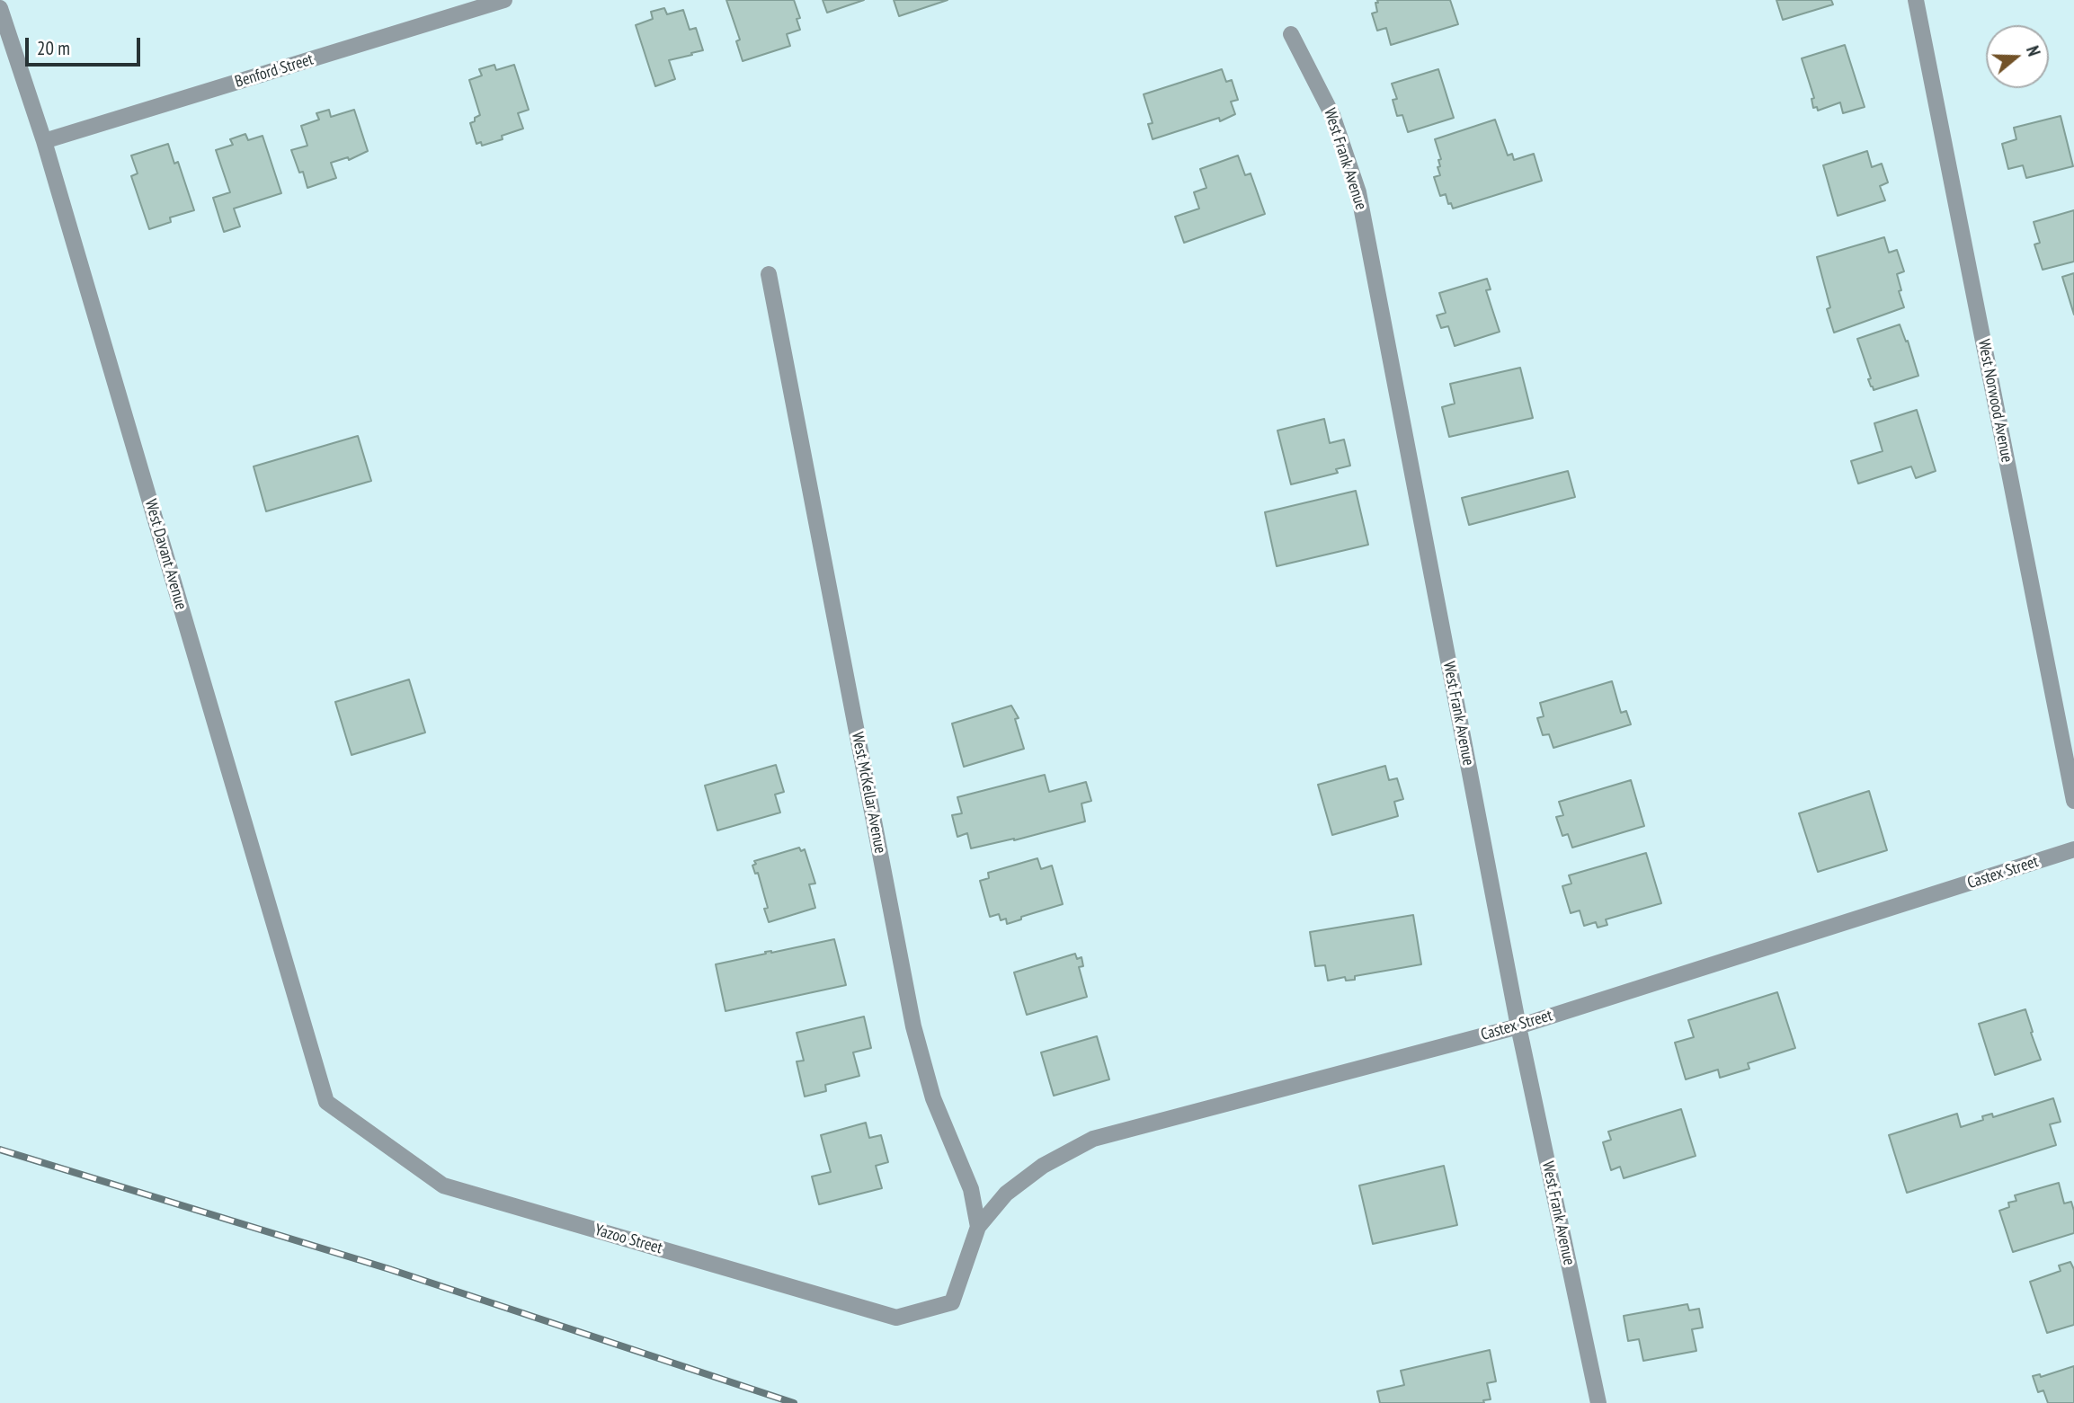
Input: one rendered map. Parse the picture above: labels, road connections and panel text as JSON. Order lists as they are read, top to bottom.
{
  "streets": {
    "street": [
      "Benford Street",
      "West Frank Avenue",
      "West Norwood Avenue",
      "West Davant Avenue",
      "West McKellar Avenue",
      "Castex Street",
      "Yazoo Street"
    ]
  },
  "crossings": [
    ["Benford Street", "West Davant Avenue"],
    ["West Frank Avenue", "Castex Street"],
    ["West Davant Avenue", "Yazoo Street"],
    ["West McKellar Avenue", "Castex Street"],
    ["West McKellar Avenue", "Yazoo Street"]
  ],
  "scale_bar": "20 m",
  "north": "right"
}
